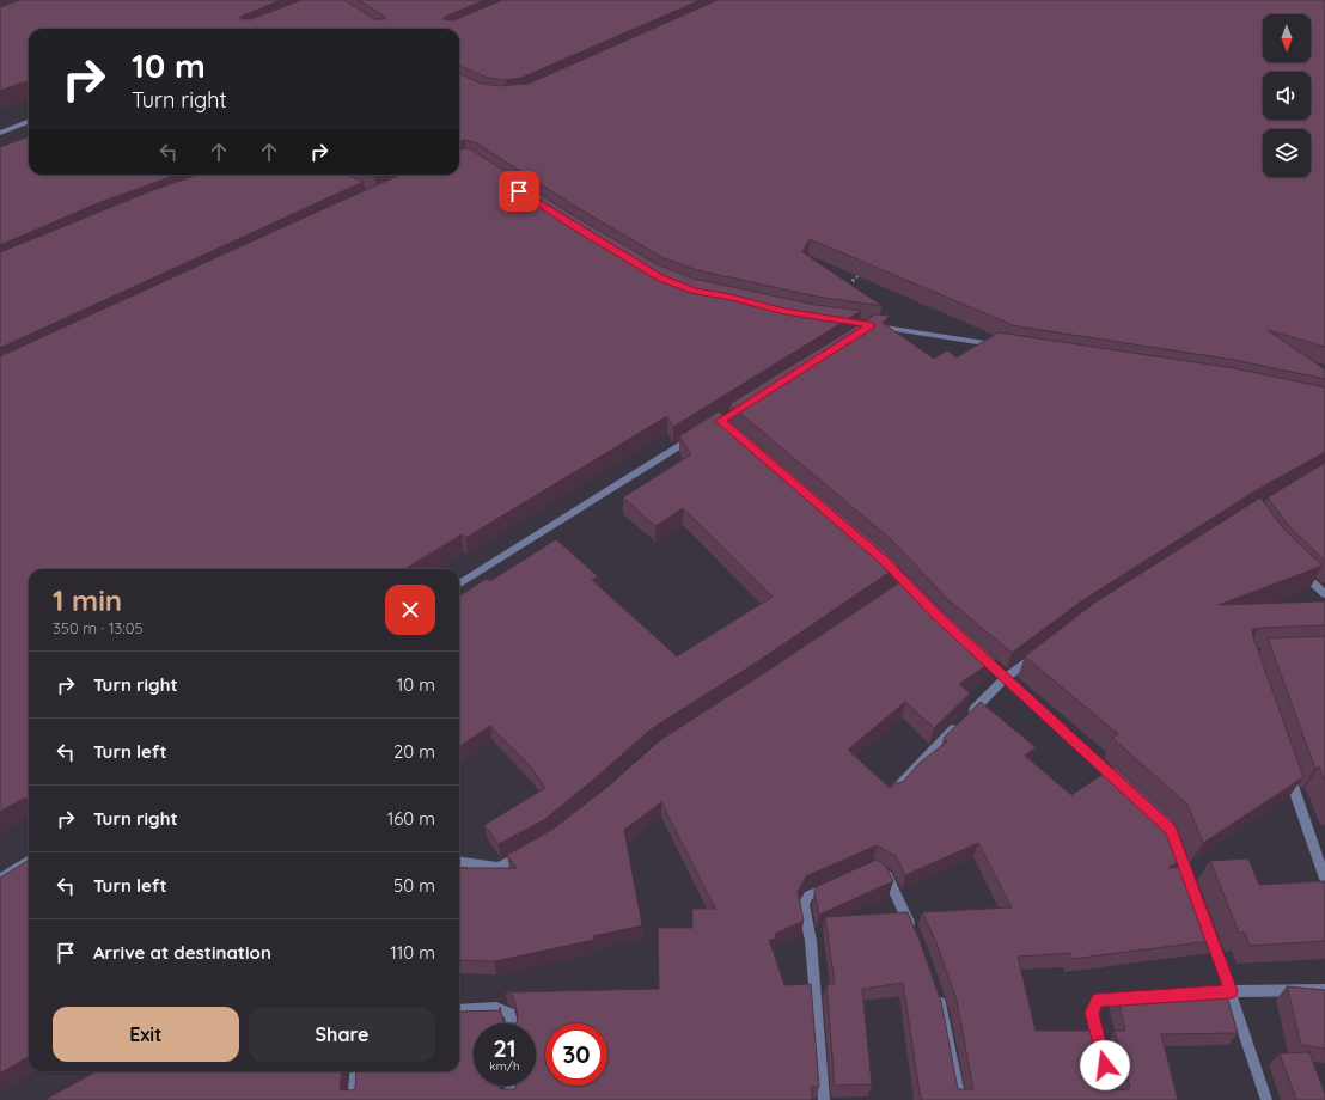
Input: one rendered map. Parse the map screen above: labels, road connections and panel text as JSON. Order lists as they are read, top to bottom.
{
  "north": "bottom",
  "page": {
    "turn": ["10 m", "Turn right"],
    "heading": ["1 min", "350 m · 13:05"],
    "list": [
      {
        "name": "Turn right",
        "value": "10 m"
      },
      {
        "name": "Turn left",
        "value": "20 m"
      },
      {
        "name": "Turn right",
        "value": "160 m"
      },
      {
        "name": "Turn left",
        "value": "50 m"
      },
      {
        "name": "Arrive at destination",
        "value": "110 m"
      }
    ],
    "buttons": ["Exit", "Share"],
    "speed": "21 km/h",
    "limit": "30"
  }
}
